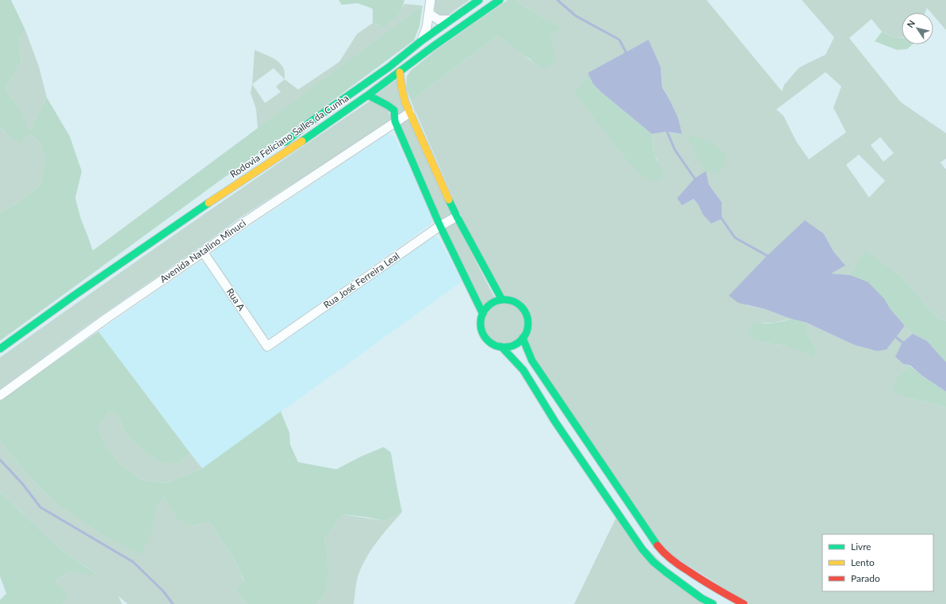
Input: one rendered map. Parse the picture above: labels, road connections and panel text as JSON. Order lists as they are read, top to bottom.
{
  "streets": {
    "street": [
      "Rodovia Feliciano Salles da Cunha",
      "Avenida Natalino Minuci",
      "Rua José Ferreira Leal",
      "Rua A"
    ]
  },
  "crossings": [
    ["Avenida Natalino Minuci", "Rua A"],
    ["Rua José Ferreira Leal", "Rua A"]
  ],
  "legend": ["Livre", "Lento", "Parado"],
  "north": "top left"
}
